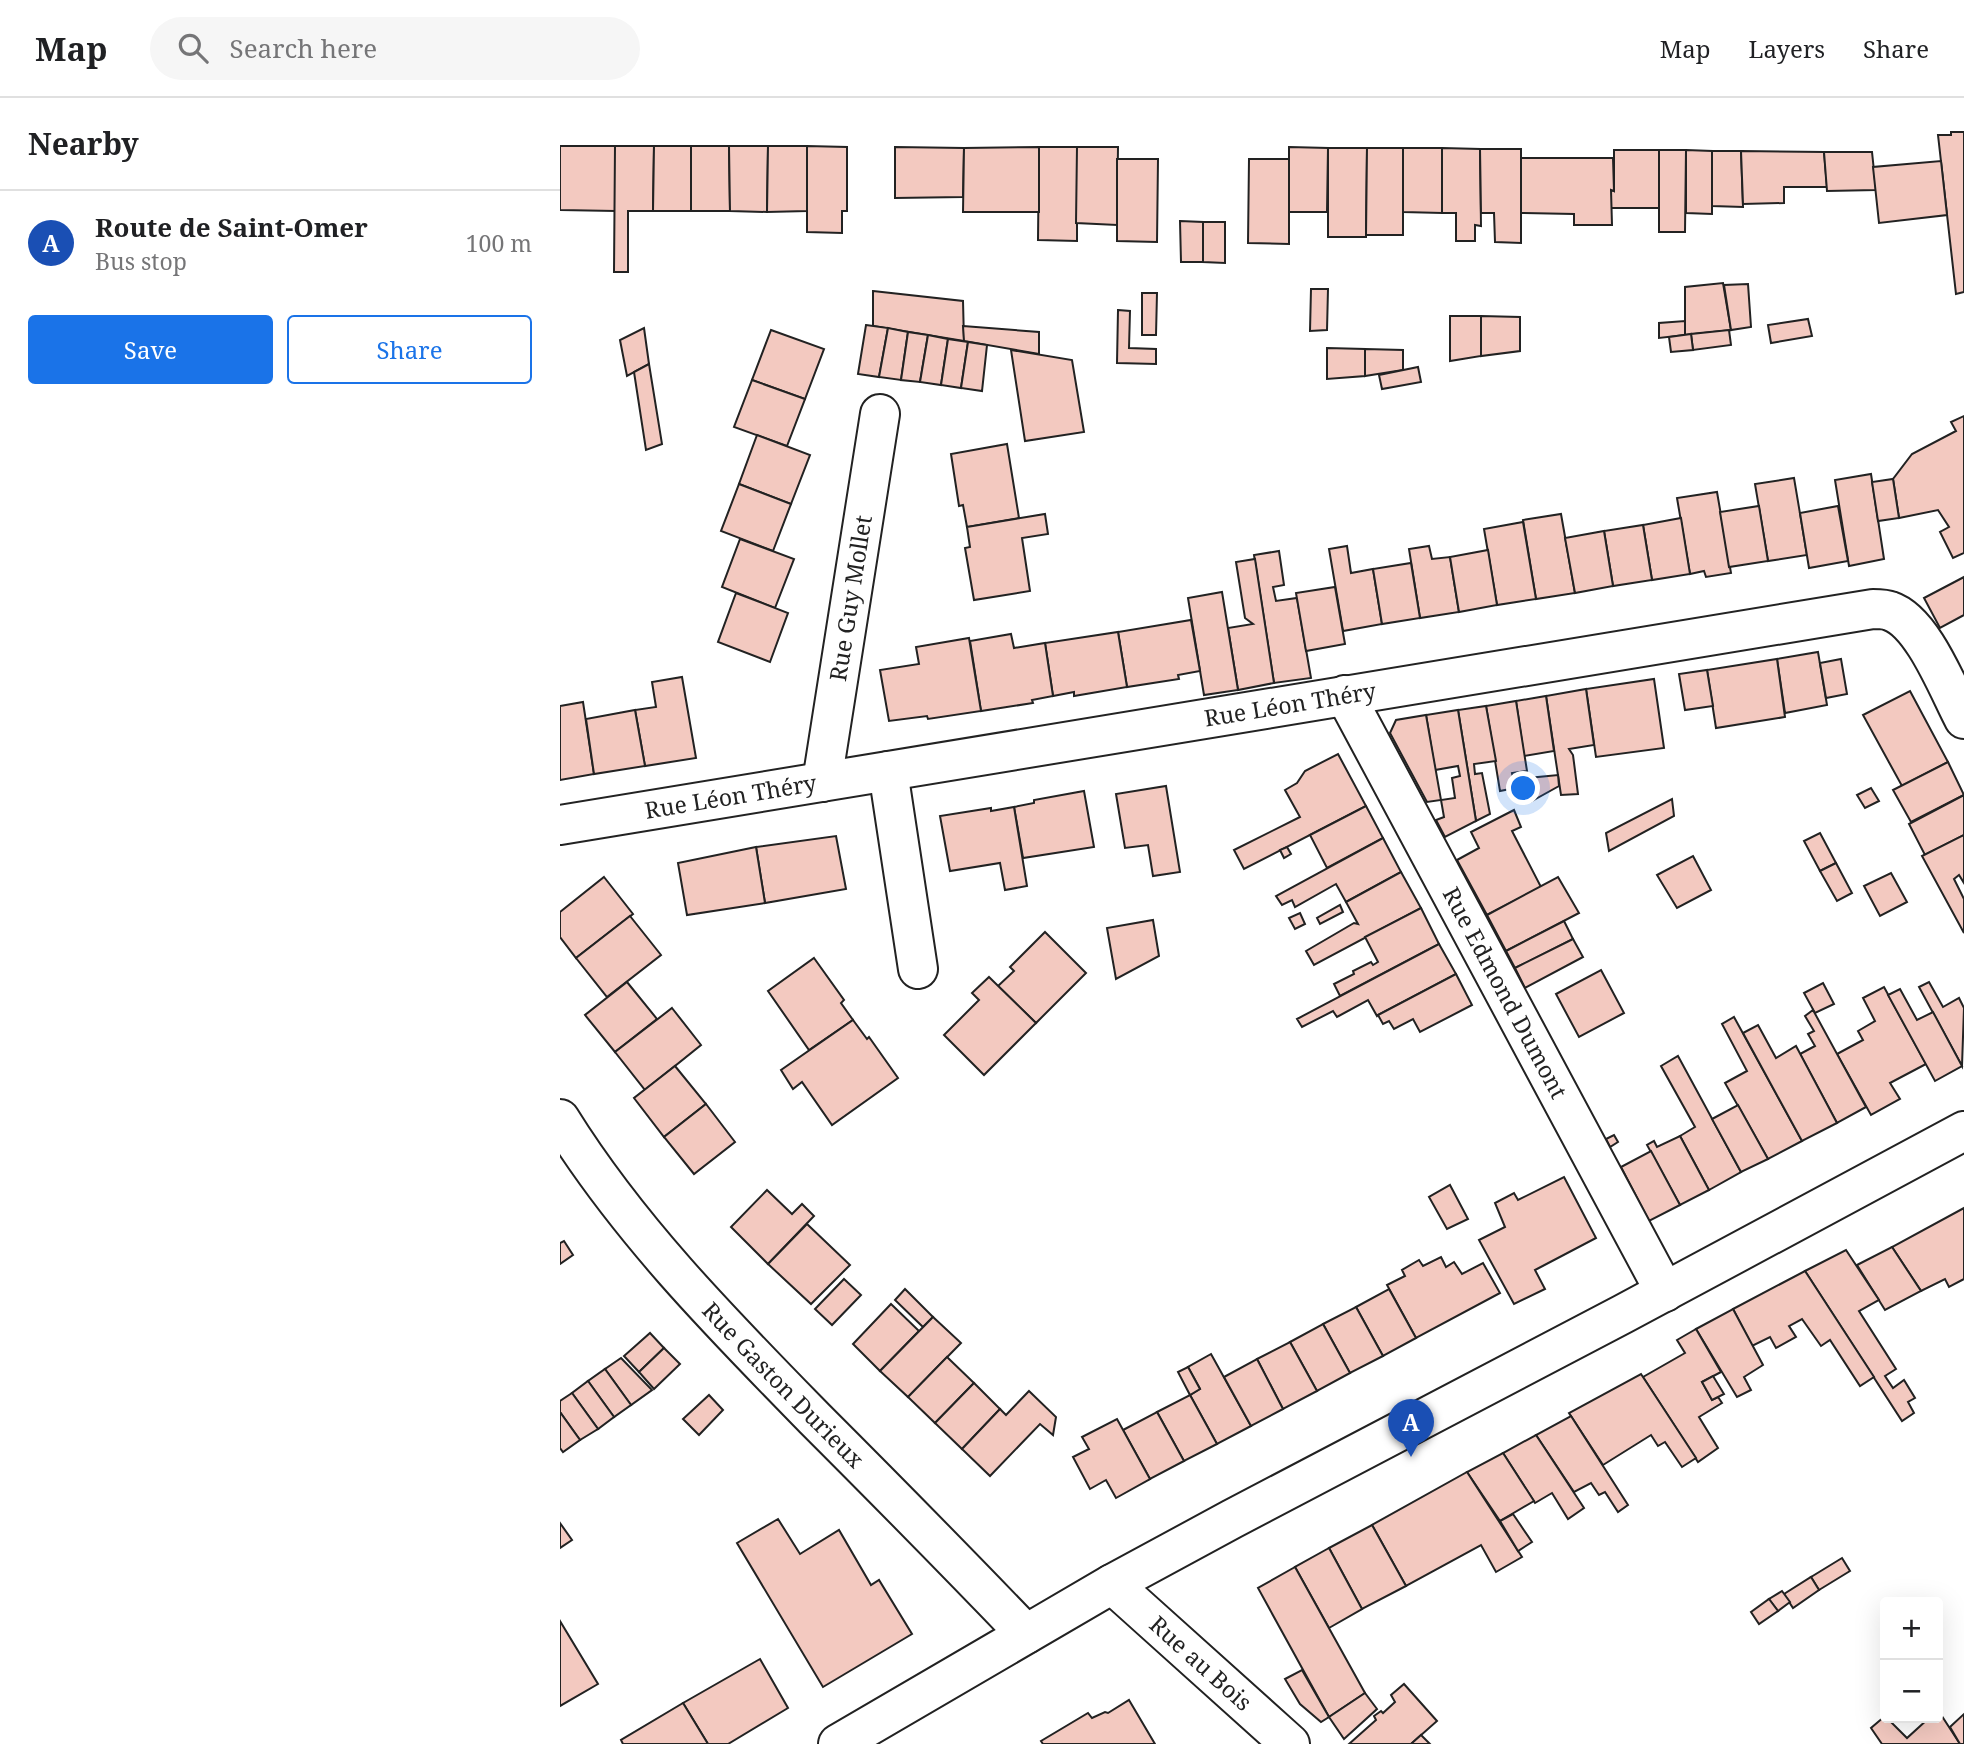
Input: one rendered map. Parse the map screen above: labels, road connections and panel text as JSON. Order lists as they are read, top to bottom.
{
  "streets": {
    "street": [
      "Rue Guy Mollet",
      "Rue Léon Théry",
      "Rue Edmond Dumont",
      "Rue Gaston Durieux",
      "Rue au Bois"
    ]
  },
  "crossings": [
    ["Rue Guy Mollet", "Rue Léon Théry"],
    ["Rue Léon Théry", "Rue Edmond Dumont"]
  ],
  "page": {
    "header": "Map",
    "search": "Search here",
    "nav": ["Map", "Layers", "Share"],
    "heading": "Nearby",
    "list": [
      {
        "mark": "A",
        "name": "Route de Saint-Omer",
        "note": "Bus stop",
        "value": "100 m"
      }
    ],
    "buttons": ["Save", "Share"],
    "pins": "A",
    "map_buttons": ["+", "−"]
  }
}
